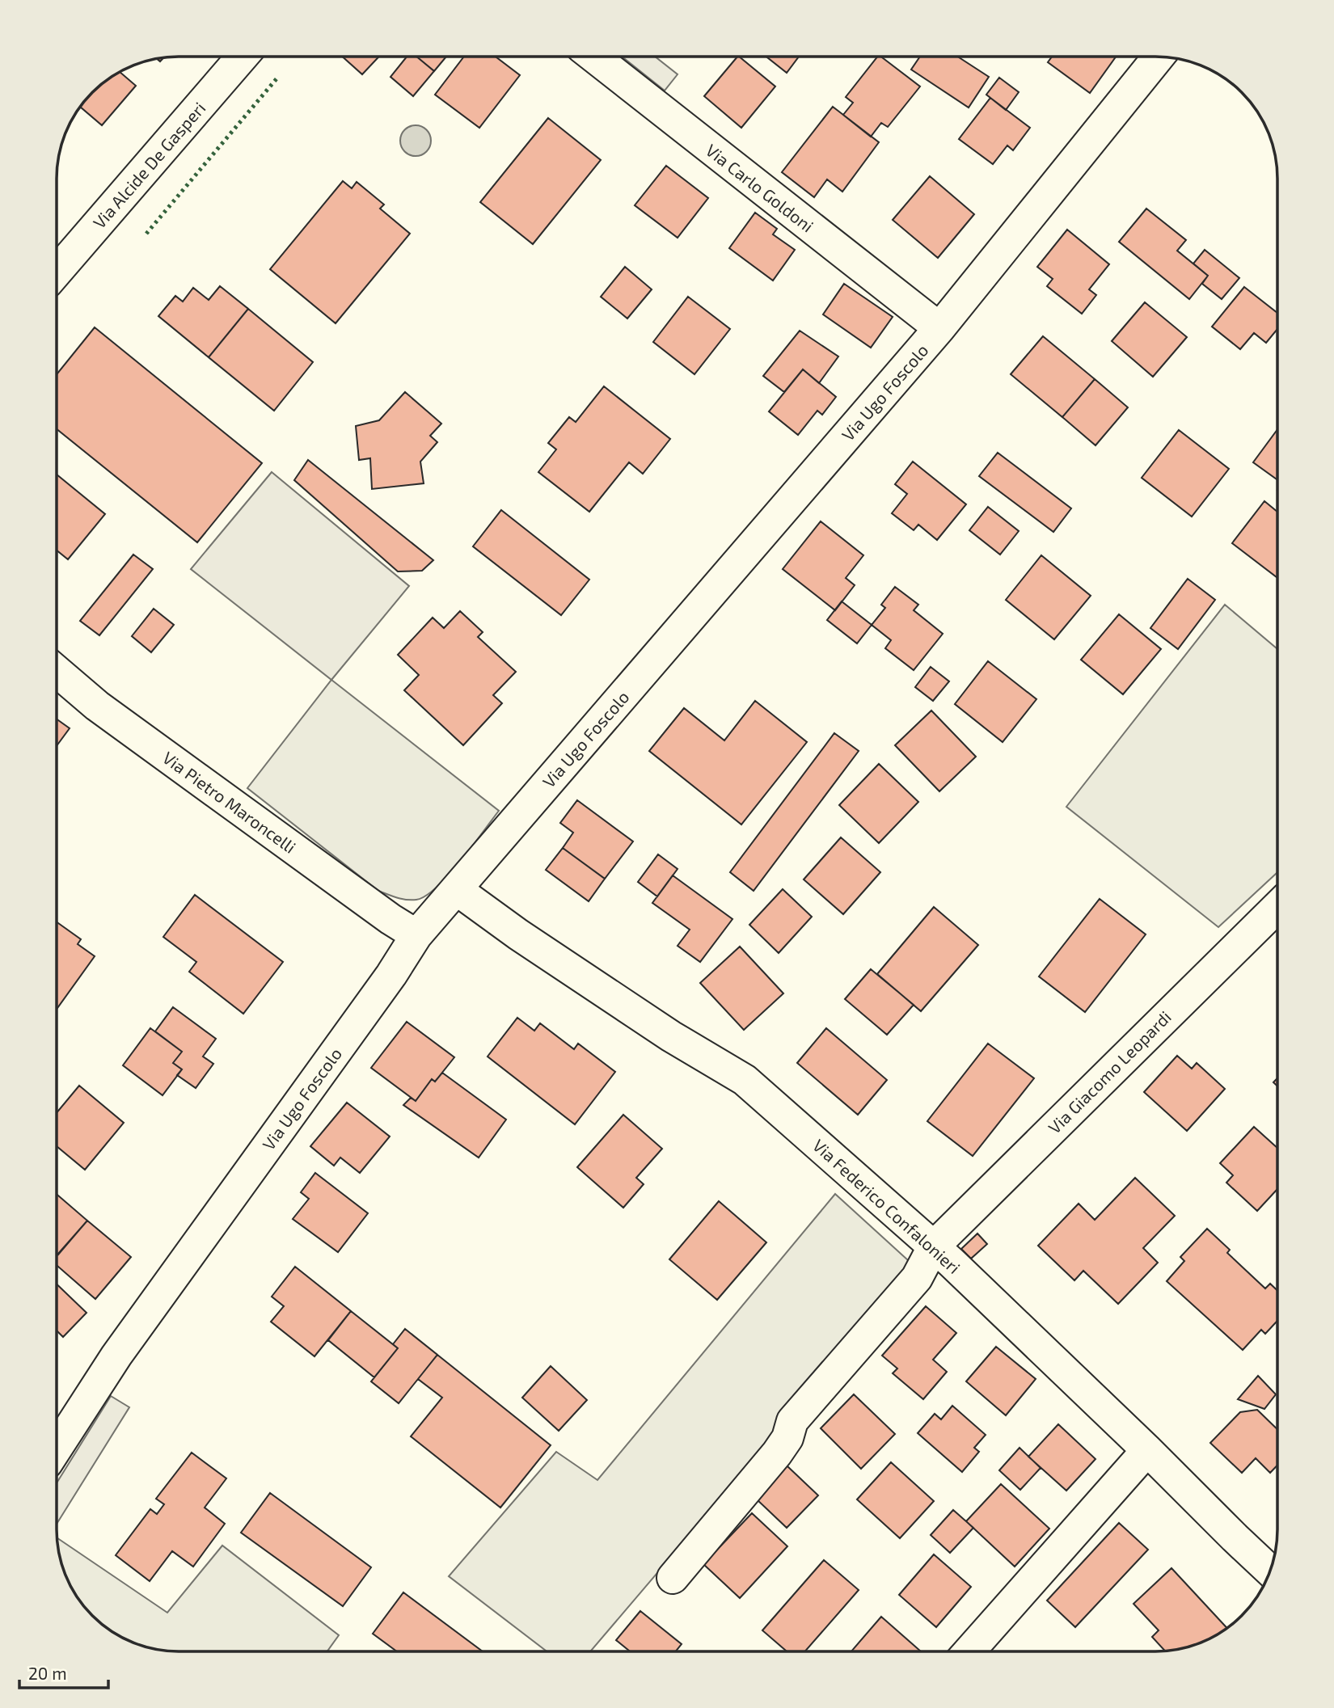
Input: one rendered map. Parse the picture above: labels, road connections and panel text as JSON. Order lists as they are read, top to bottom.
{
  "streets": {
    "street": [
      "Via Alcide De Gasperi",
      "Via Carlo Goldoni",
      "Via Ugo Foscolo",
      "Via Pietro Maroncelli",
      "Via Giacomo Leopardi",
      "Via Federico Confalonieri"
    ]
  },
  "crossings": [
    ["Via Carlo Goldoni", "Via Ugo Foscolo"],
    ["Via Ugo Foscolo", "Via Pietro Maroncelli"],
    ["Via Ugo Foscolo", "Via Federico Confalonieri"],
    ["Via Giacomo Leopardi", "Via Federico Confalonieri"]
  ],
  "scale_bar": "20 m"
}
